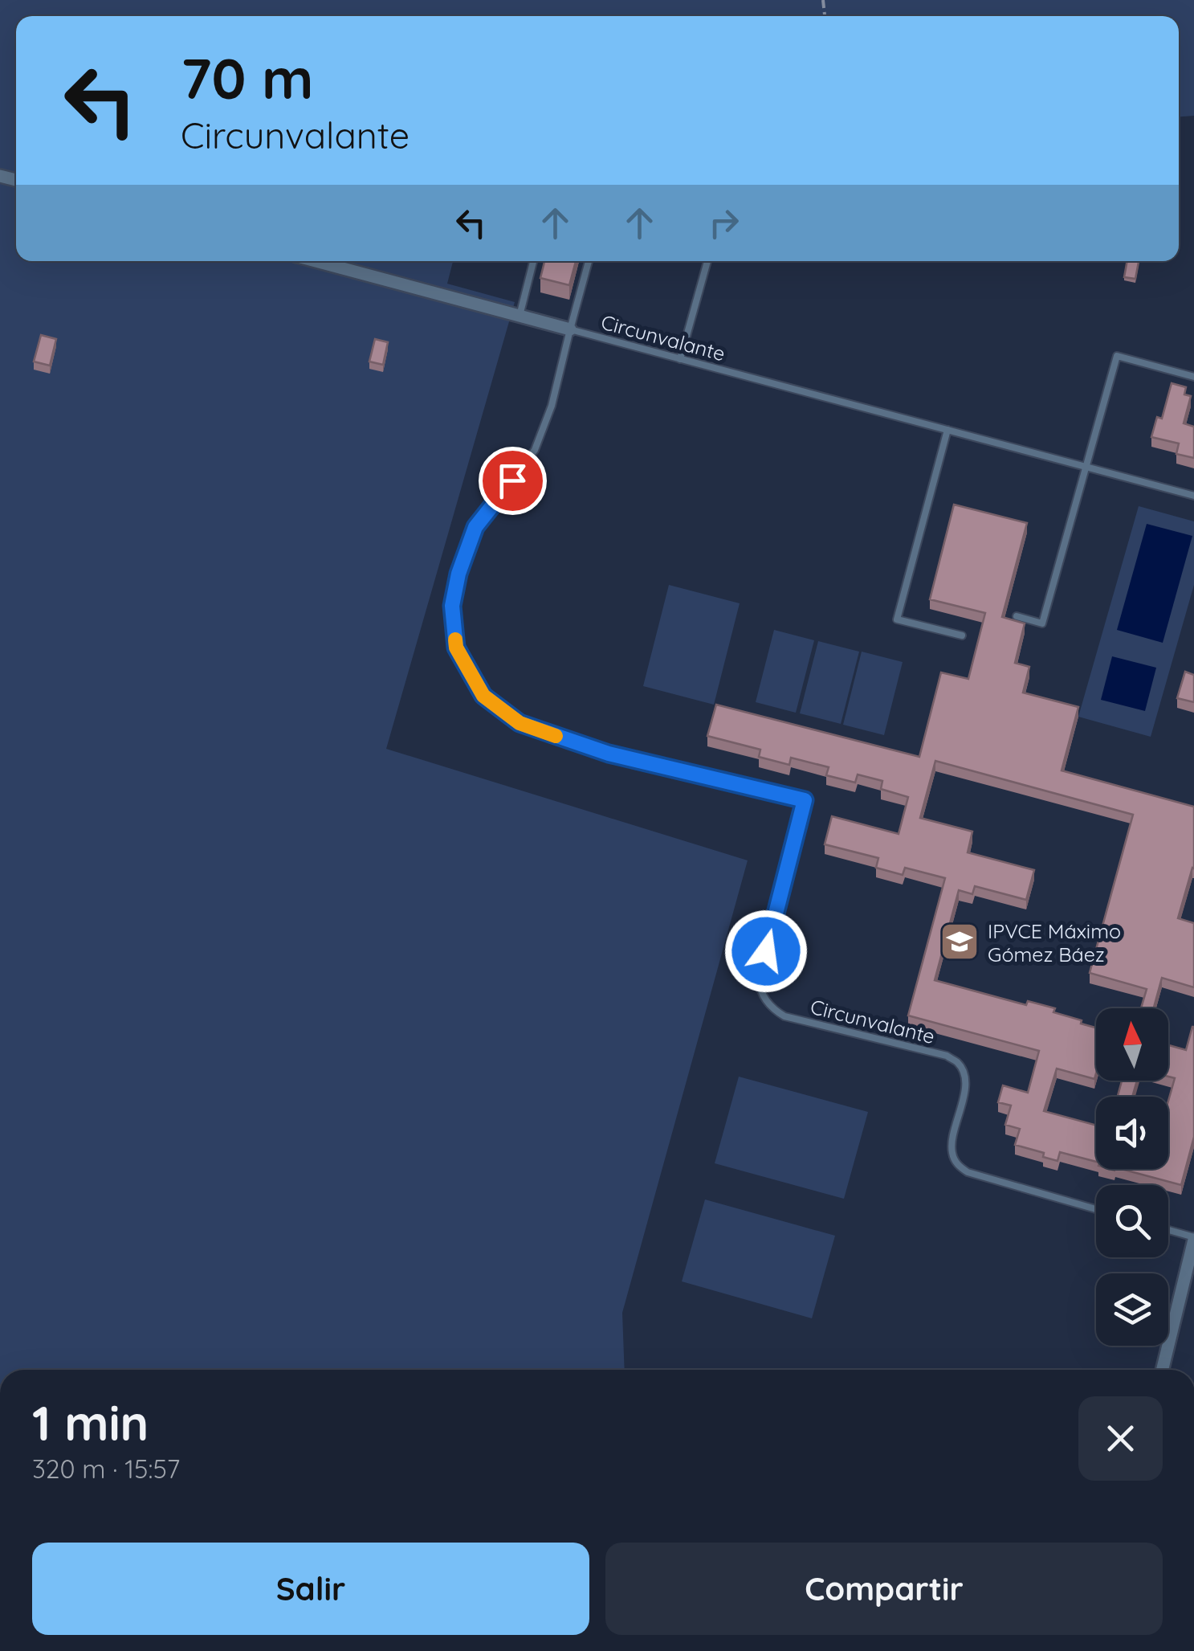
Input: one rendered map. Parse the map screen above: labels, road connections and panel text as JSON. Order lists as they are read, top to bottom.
{
  "streets": {
    "lane": ["Circunvalante"]
  },
  "places": {
    "school or university": ["IPVCE Máximo Gómez Báez"]
  },
  "north": "top",
  "page": {
    "turn": ["70 m", "Circunvalante"],
    "heading": ["1 min", "320 m · 15:57"],
    "buttons": ["Salir", "Compartir"]
  }
}
